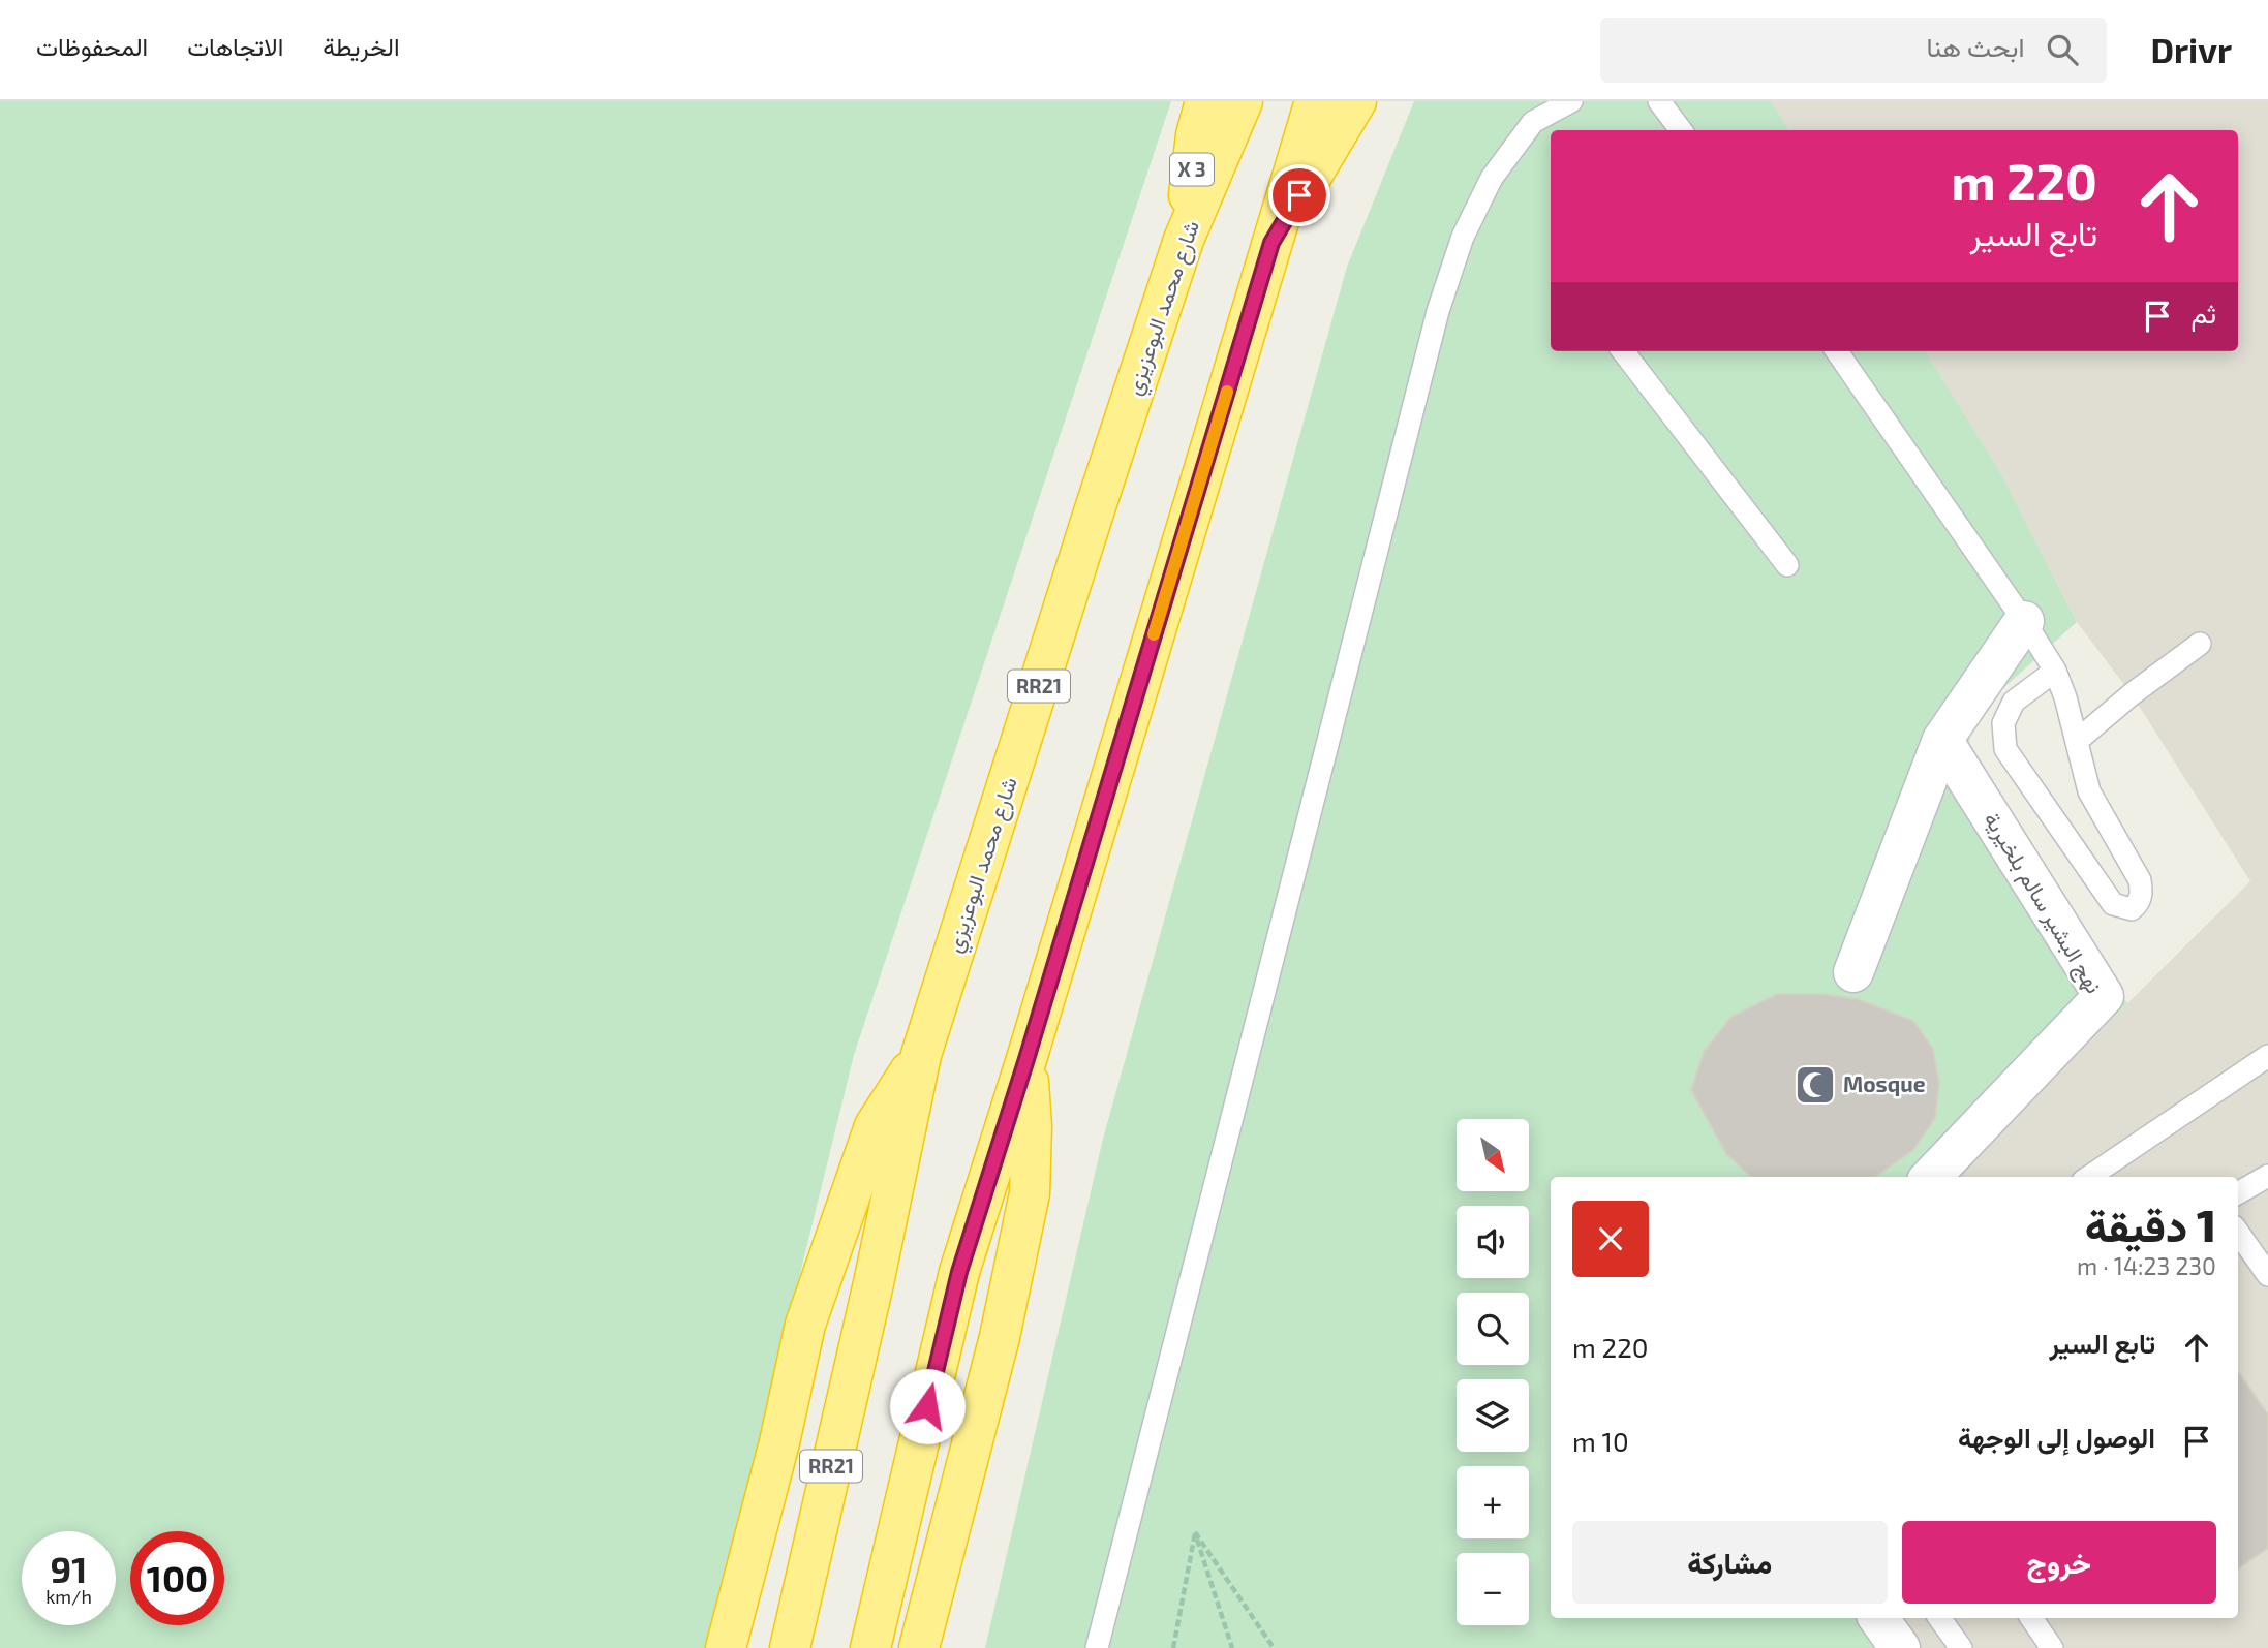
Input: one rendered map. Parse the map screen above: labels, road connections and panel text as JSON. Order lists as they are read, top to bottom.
{
  "streets": {
    "highway": ["X 3", "شارع محمد البوعزيزي", "RR21"],
    "street": ["نهج البشير سالم بلخيرية"]
  },
  "crossings": [
    ["X 3", "شارع محمد البوعزيزي"]
  ],
  "places": {
    "mosque": ["Mosque"]
  },
  "north": "bottom right",
  "page": {
    "header": "Drivr",
    "search": "ابحث هنا",
    "nav": ["الخريطة", "الاتجاهات", "المحفوظات"],
    "turn": ["220 m", "تابع السير"],
    "then": "ثم",
    "map_buttons": ["+", "−"],
    "heading": ["1 دقيقة", "230 m · 14:23"],
    "list": [
      {
        "name": "تابع السير",
        "value": "220 m"
      },
      {
        "name": "الوصول إلى الوجهة",
        "value": "10 m"
      }
    ],
    "buttons": ["خروج", "مشاركة"],
    "speed": "91 km/h",
    "limit": "100"
  }
}
